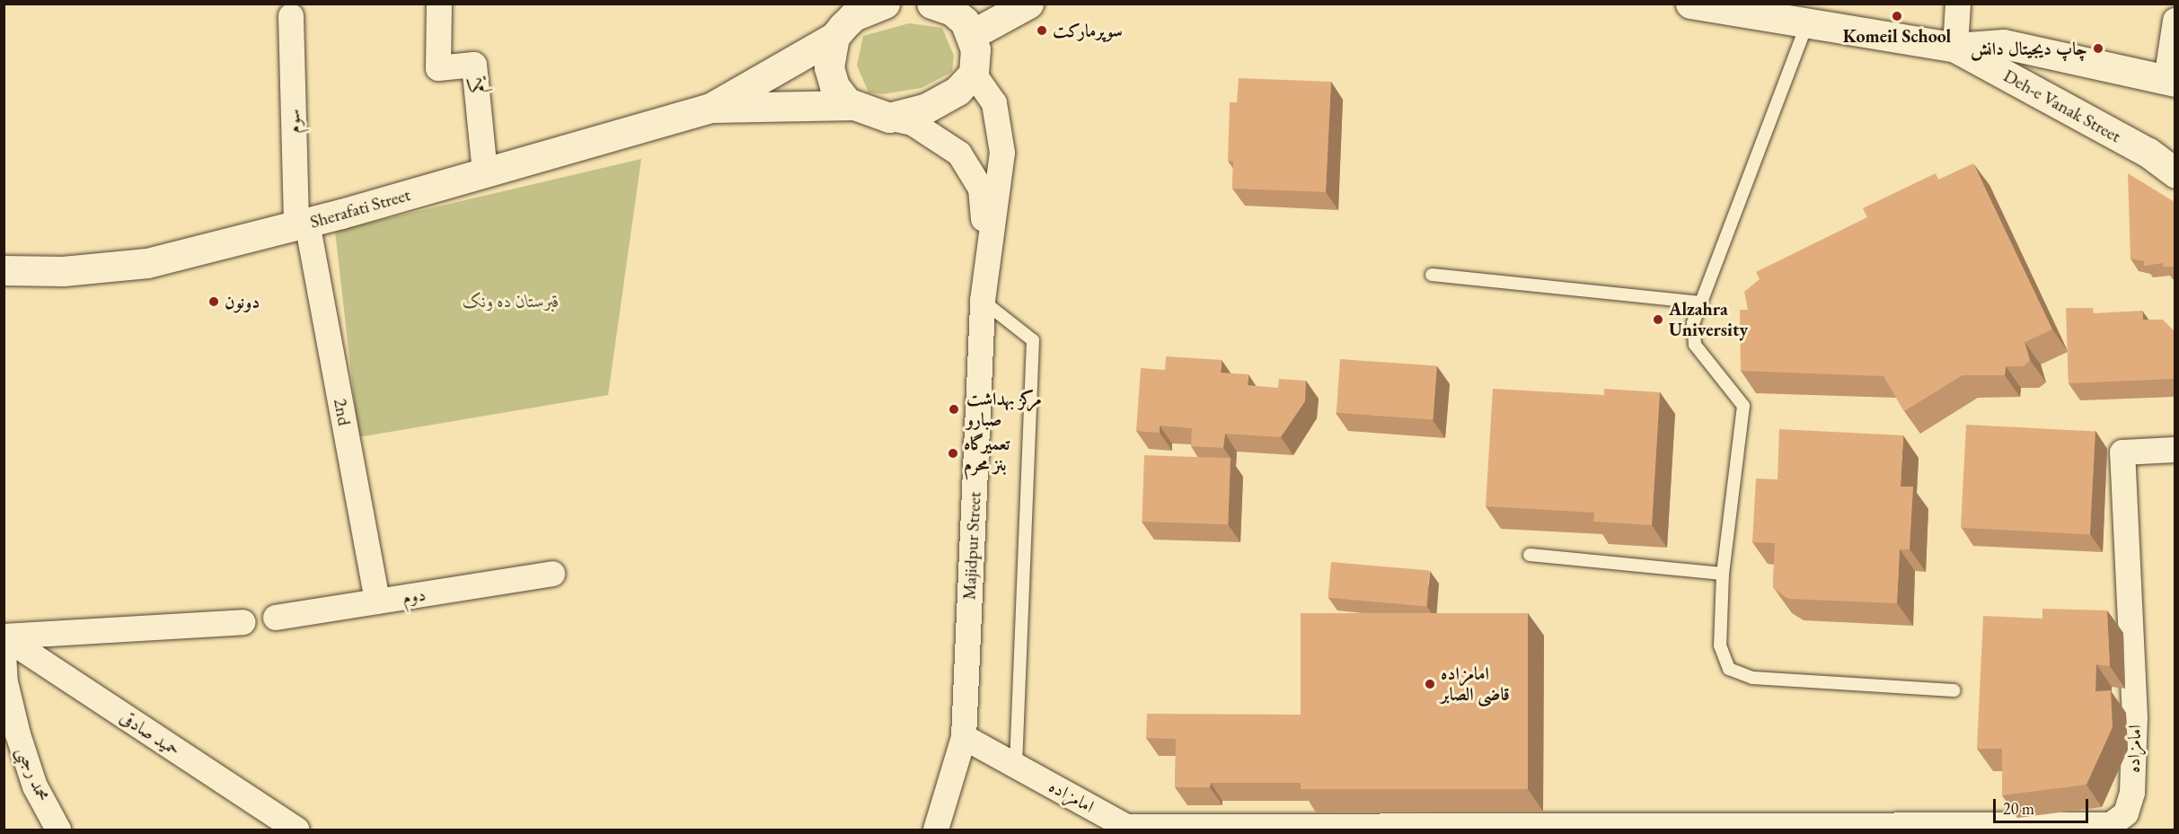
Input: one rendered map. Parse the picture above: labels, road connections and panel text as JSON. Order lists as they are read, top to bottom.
{
  "streets": {
    "street": [
      "یکم",
      "Deh-e Vanak Street",
      "سوم",
      "Sherafati Street",
      "2nd",
      "Majidpur Street",
      "دوم",
      "حمید صادقی",
      "امامزاده",
      "محمد رجبی"
    ]
  },
  "crossings": [
    ["یکم", "Sherafati Street"],
    ["سوم", "Sherafati Street"],
    ["سوم", "2nd"],
    ["Sherafati Street", "2nd"],
    ["2nd", "دوم"],
    ["Majidpur Street", "امامزاده"]
  ],
  "parks": ["قبرستان ده ونک"],
  "places": [
    "Komeil School",
    "سوپرمارکت",
    "چاپ دیجیتال دانش",
    "دونون",
    "Alzahra University",
    "مرکز بهداشت صبارو",
    "تعمیرگاه بنز محرم",
    "امامزاده قاضی الصابر"
  ],
  "scale_bar": "20 m"
}
